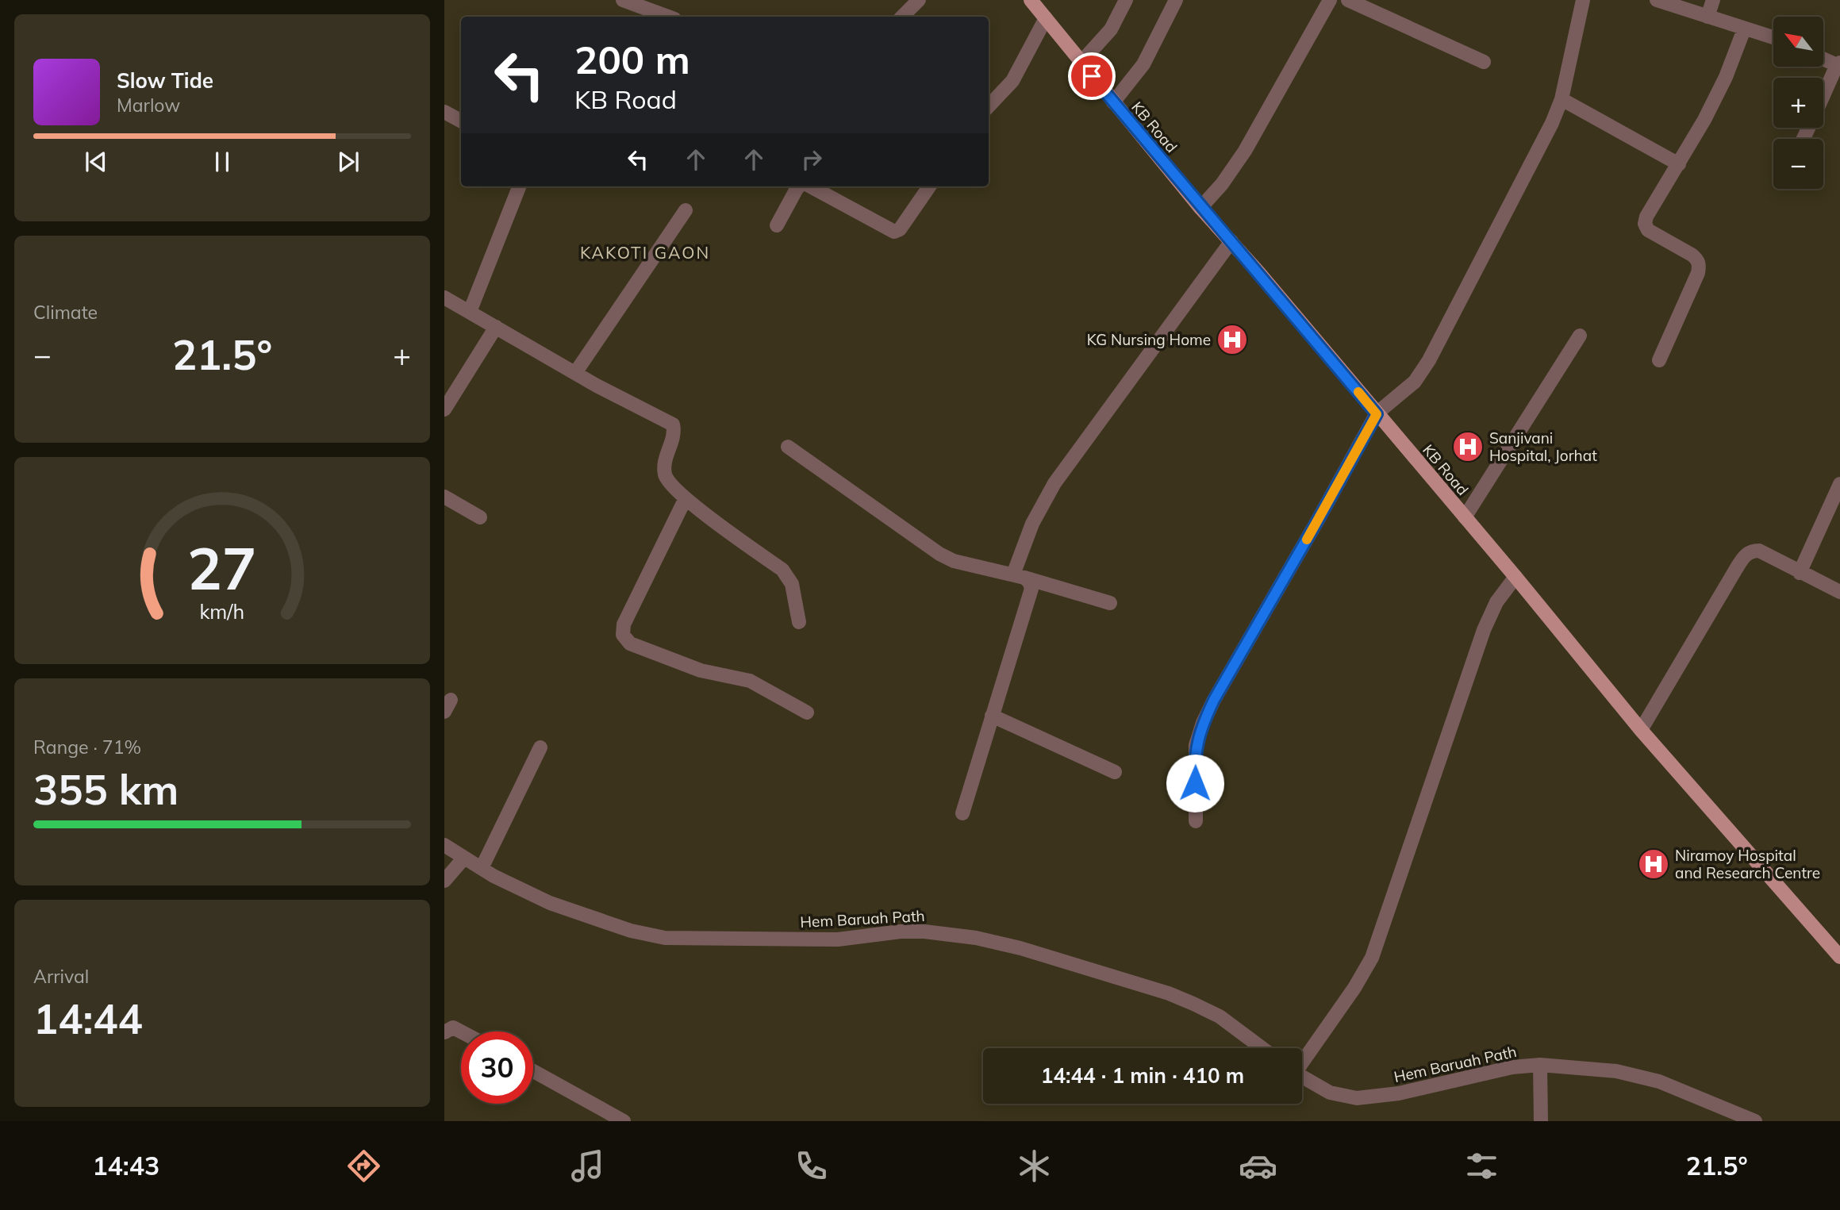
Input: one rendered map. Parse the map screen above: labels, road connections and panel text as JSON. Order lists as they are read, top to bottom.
{
  "streets": {
    "main road": ["KB Road"],
    "street": ["Hem Baruah Path"]
  },
  "districts": ["KAKOTI GAON"],
  "places": {
    "hospital": ["KG Nursing Home", "Sanjivani Hospital, Jorhat", "Niramoy Hospital and Research Centre"]
  },
  "north": "top left",
  "page": {
    "map_buttons": ["+", "−"],
    "turn": ["200 m", "KB Road"],
    "song": ["Slow Tide", "Marlow"],
    "tile": [
      "Climate",
      ["Range · 71%", "355 km"],
      ["Arrival", "14:44"]
    ],
    "heat": ["−", "21.5°", "+"],
    "limit": "30",
    "trip": "14:44 · 1 min · 410 m",
    "tabs": ["14:43", "21.5°"],
    "gauge": ["27", "km/h"]
  }
}
